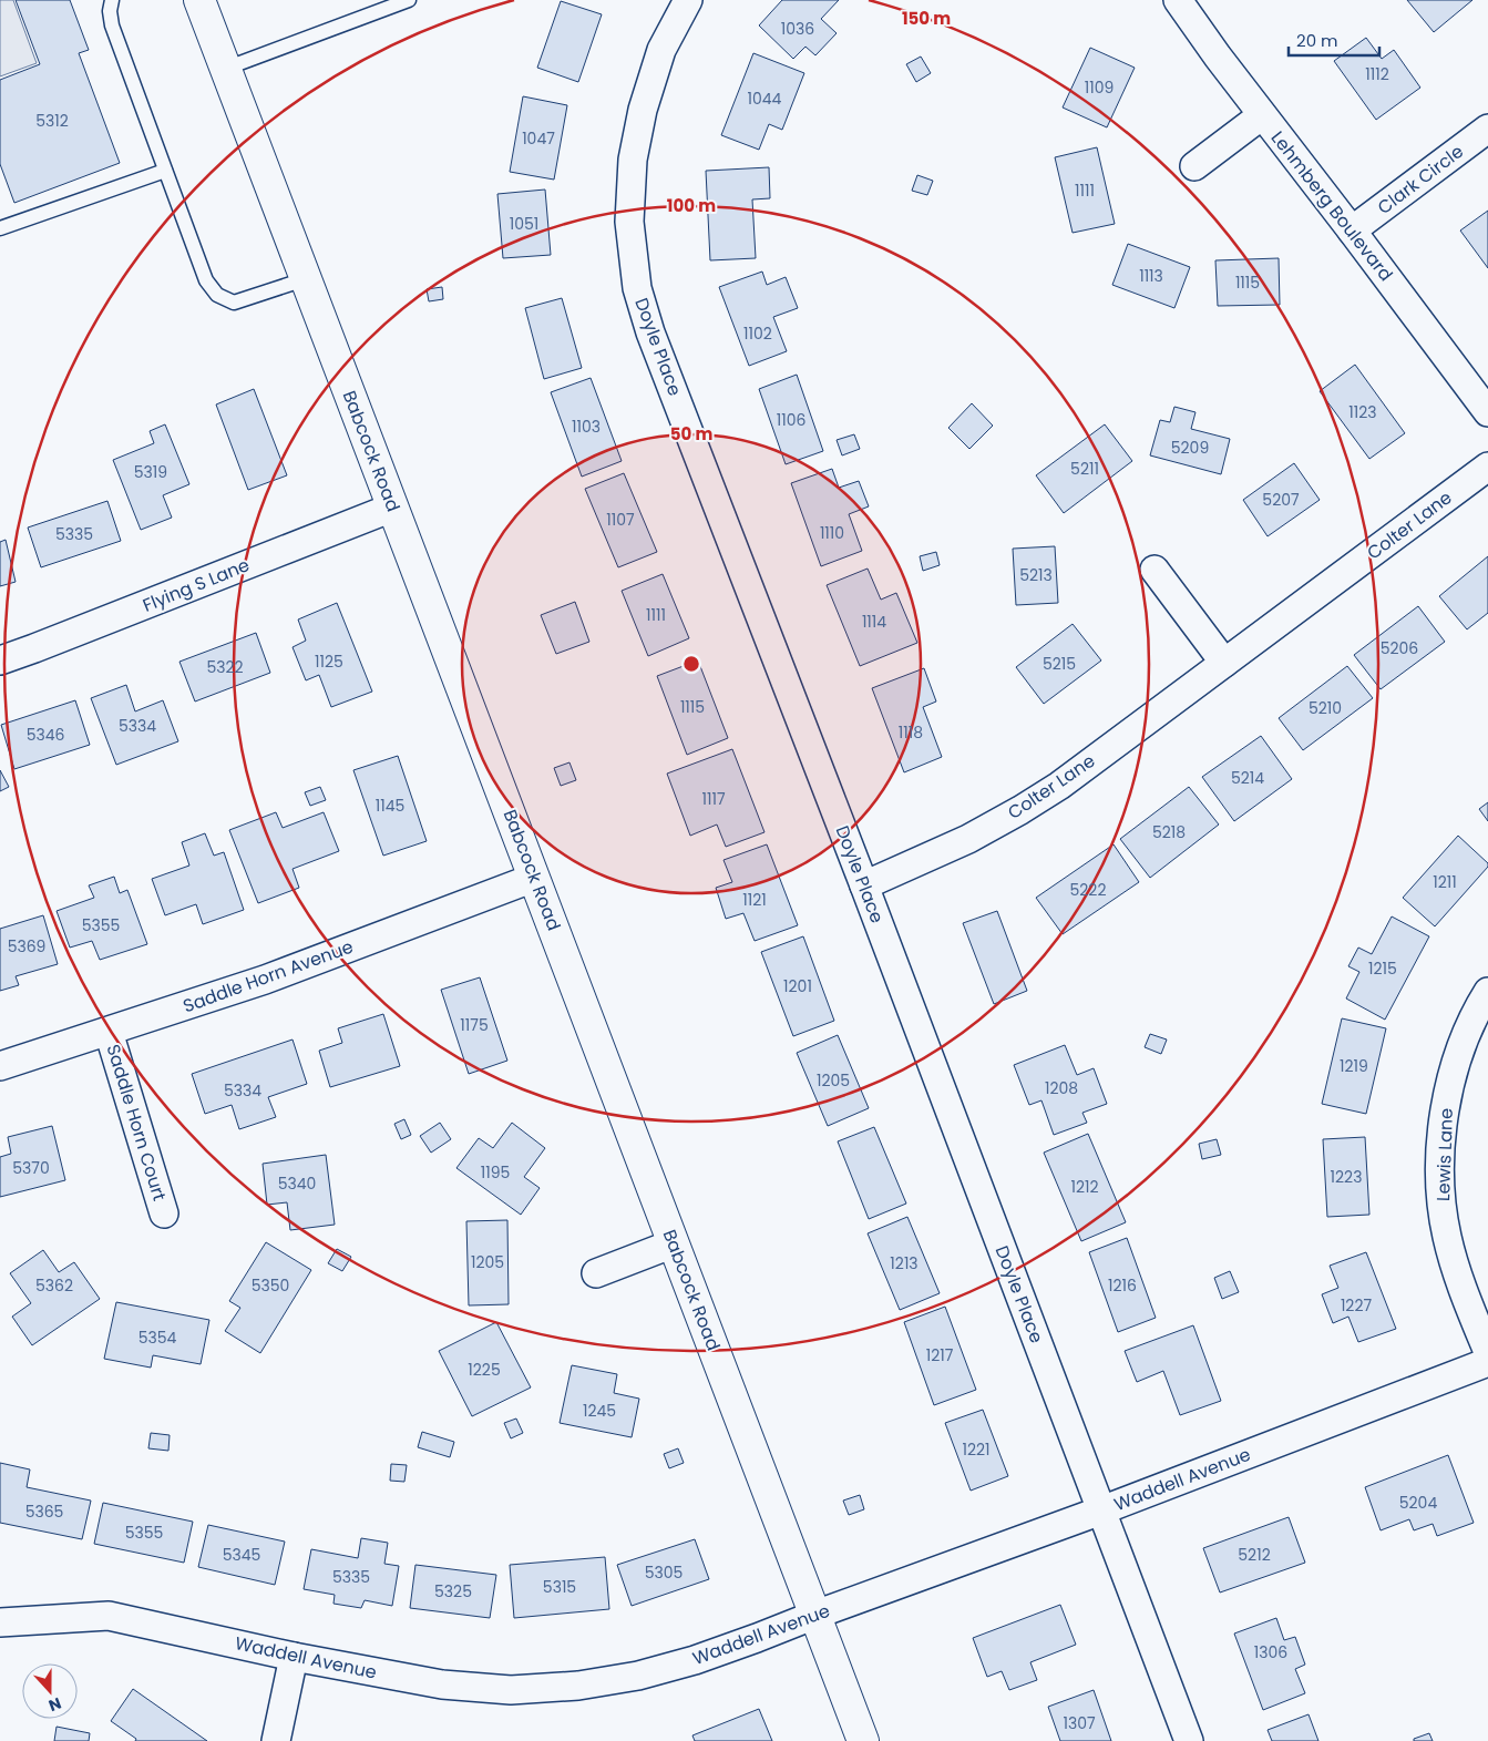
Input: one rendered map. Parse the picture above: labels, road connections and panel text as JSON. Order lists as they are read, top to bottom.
{
  "streets": {
    "street": [
      "Clark Circle",
      "Lehmberg Boulevard",
      "Doyle Place",
      "Babcock Road",
      "Colter Lane",
      "Flying S Lane",
      "Saddle Horn Avenue",
      "Saddle Horn Court",
      "Lewis Lane",
      "Waddell Avenue"
    ]
  },
  "crossings": [
    ["Clark Circle", "Lehmberg Boulevard"],
    ["Doyle Place", "Colter Lane"],
    ["Doyle Place", "Waddell Avenue"],
    ["Babcock Road", "Flying S Lane"],
    ["Babcock Road", "Saddle Horn Avenue"],
    ["Babcock Road", "Waddell Avenue"],
    ["Saddle Horn Avenue", "Saddle Horn Court"]
  ],
  "house_numbers": [
    "1036",
    "1112",
    "1109",
    "1044",
    "5312",
    "1047",
    "1111",
    "1051",
    "1113",
    "1115",
    "1102",
    "1123",
    "1106",
    "1103",
    "5209",
    "5211",
    "5319",
    "5207",
    "1107",
    "1110",
    "5335",
    "5213",
    "1111",
    "1114",
    "5206",
    "1125",
    "5215",
    "5322",
    "1115",
    "5210",
    "5334",
    "1118",
    "5346",
    "5214",
    "1117",
    "1145",
    "5218",
    "1211",
    "5222",
    "1121",
    "5355",
    "5369",
    "1215",
    "1201",
    "1175",
    "1219",
    "1205",
    "1208",
    "5334",
    "5370",
    "1195",
    "1223",
    "5340",
    "1212",
    "1205",
    "1213",
    "5362",
    "5350",
    "1216",
    "1227",
    "5354",
    "1217",
    "1225",
    "1245",
    "1221",
    "5204",
    "5365",
    "5355",
    "5345",
    "5212",
    "5305",
    "5335",
    "5315",
    "5325",
    "1306",
    "1307"
  ],
  "scale_bar": "20 m",
  "north": "bottom",
  "rings": ["150 m", "100 m", "50 m"]
}
